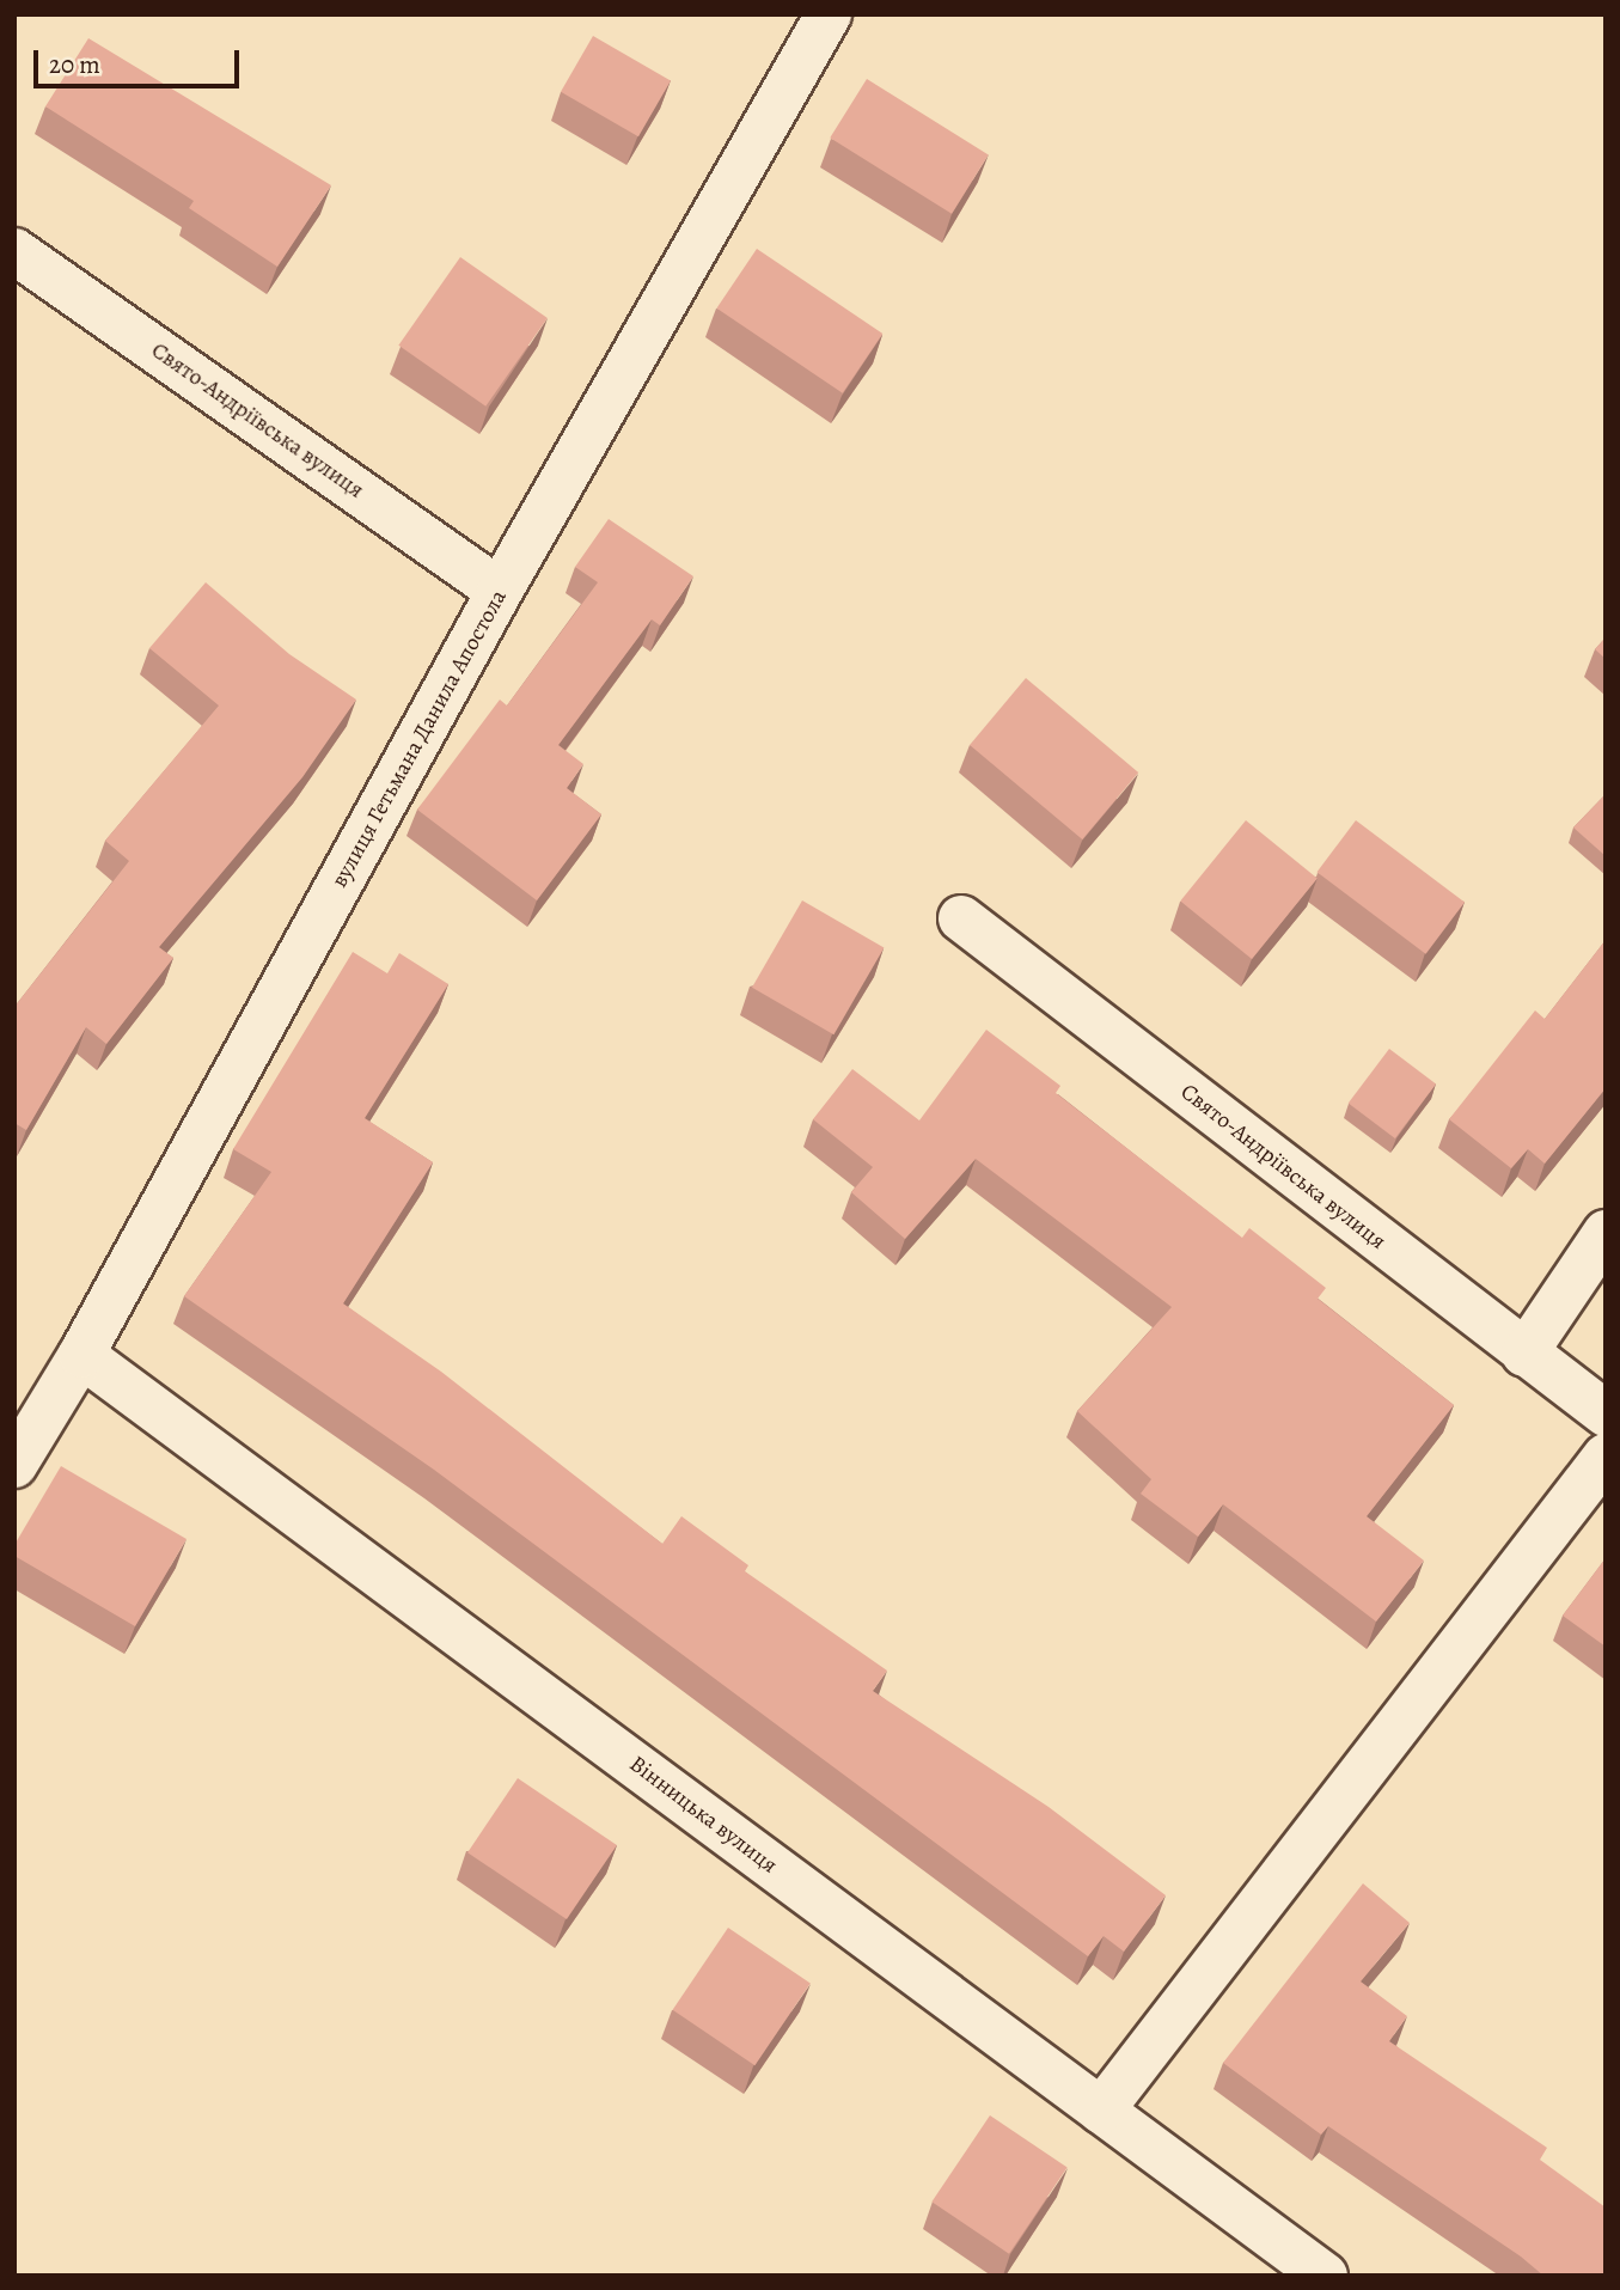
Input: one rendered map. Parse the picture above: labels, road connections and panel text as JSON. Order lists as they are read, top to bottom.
{
  "streets": {
    "street": ["Свято-Андріївська вулиця", "вулиця Гетьмана Данила Апостола", "Вінницька вулиця"]
  },
  "crossings": [
    ["Свято-Андріївська вулиця", "вулиця Гетьмана Данила Апостола"],
    ["вулиця Гетьмана Данила Апостола", "Вінницька вулиця"]
  ],
  "scale_bar": "20 m"
}
